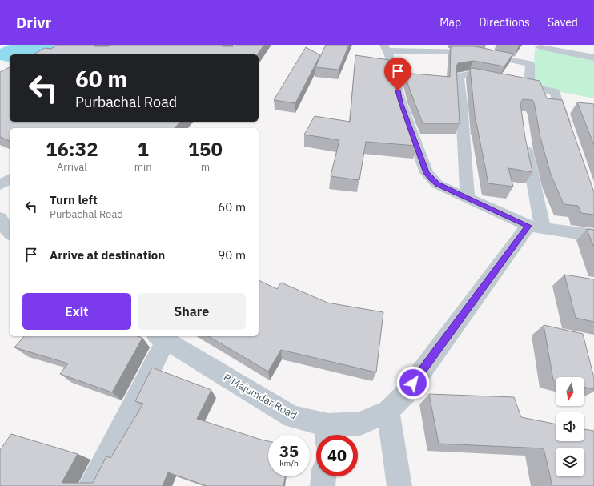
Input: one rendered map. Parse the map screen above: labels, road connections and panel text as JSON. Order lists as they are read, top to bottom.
{
  "streets": {
    "street": ["P Majumdar Road"]
  },
  "north": "bottom",
  "page": {
    "header": "Drivr",
    "nav": ["Map", "Directions", "Saved"],
    "turn": ["60 m", "Purbachal Road"],
    "eta": [
      "16:32",
      "Arrival",
      "1",
      "min",
      "150",
      "m"
    ],
    "list": [
      {
        "name": "Turn left",
        "note": "Purbachal Road",
        "value": "60 m"
      },
      {
        "name": "Arrive at destination",
        "value": "90 m"
      }
    ],
    "buttons": ["Exit", "Share"],
    "speed": "35 km/h",
    "limit": "40"
  }
}
